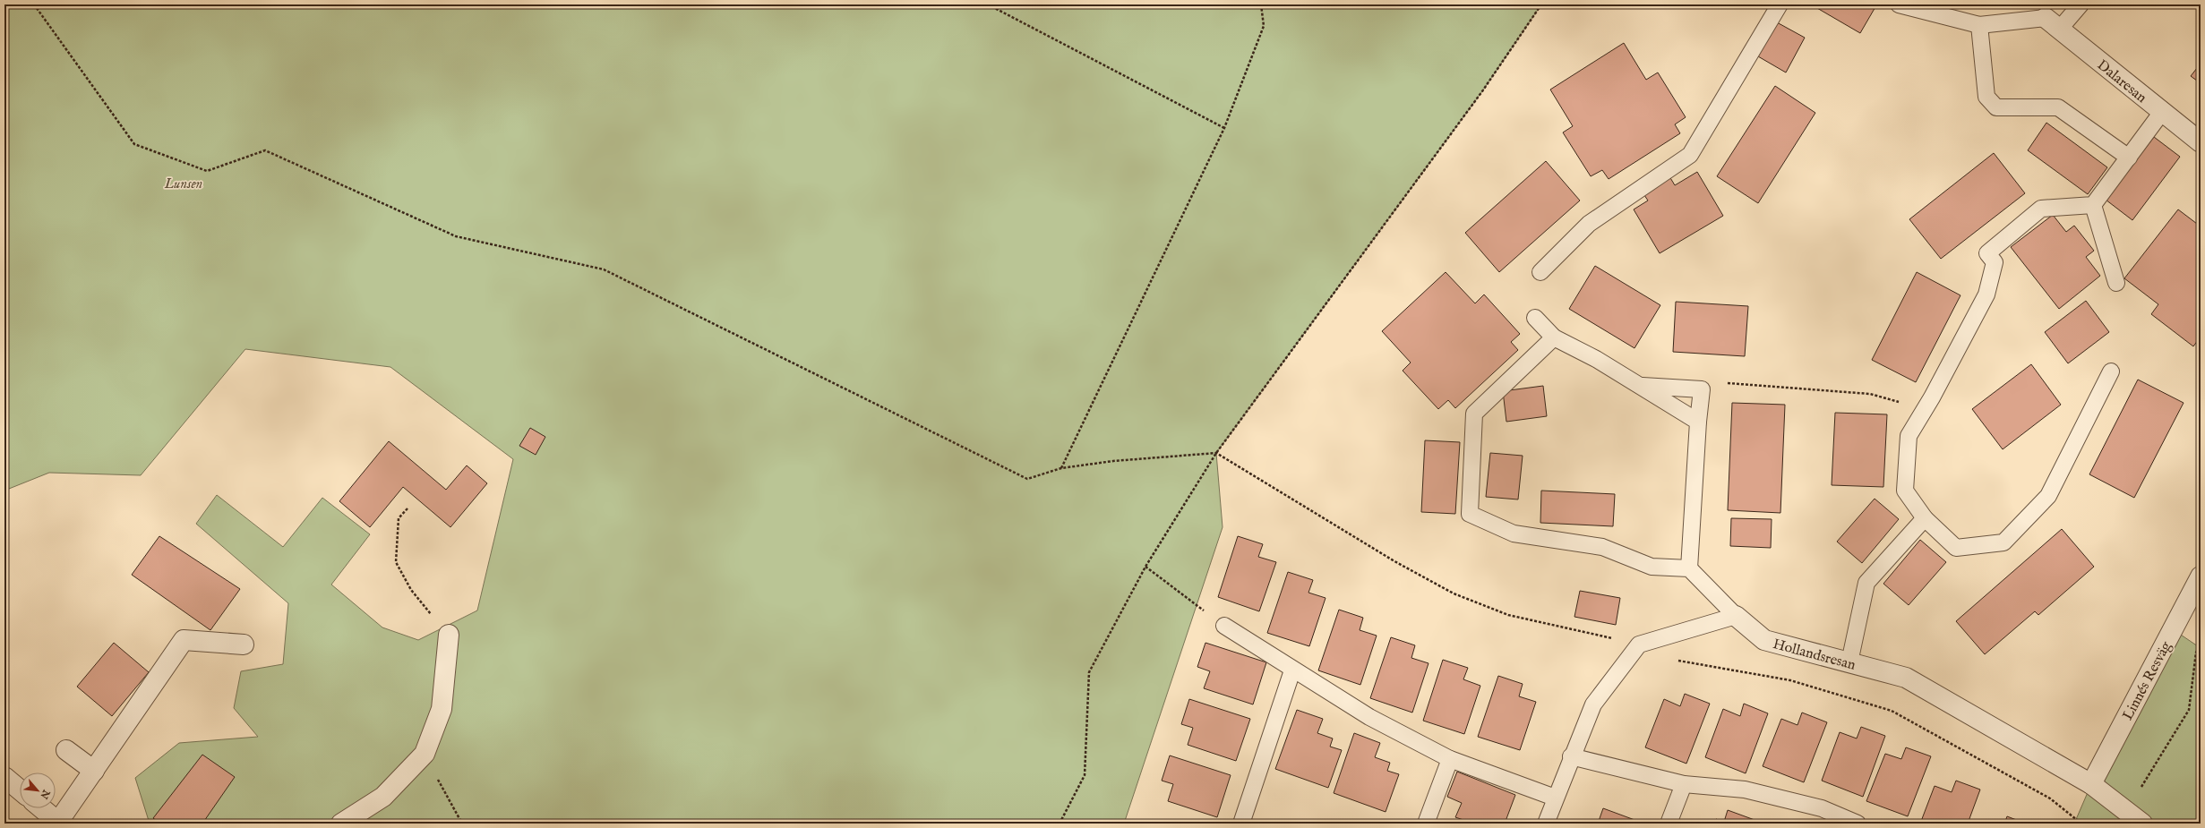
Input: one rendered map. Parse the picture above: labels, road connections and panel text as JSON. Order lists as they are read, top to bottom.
{
  "streets": {
    "street": ["Dalaresan", "Hollandsresan", "Linnés Resväg"]
  },
  "crossings": [
    ["Hollandsresan", "Linnés Resväg"]
  ],
  "parks": ["Lunsen"],
  "north": "bottom right"
}
